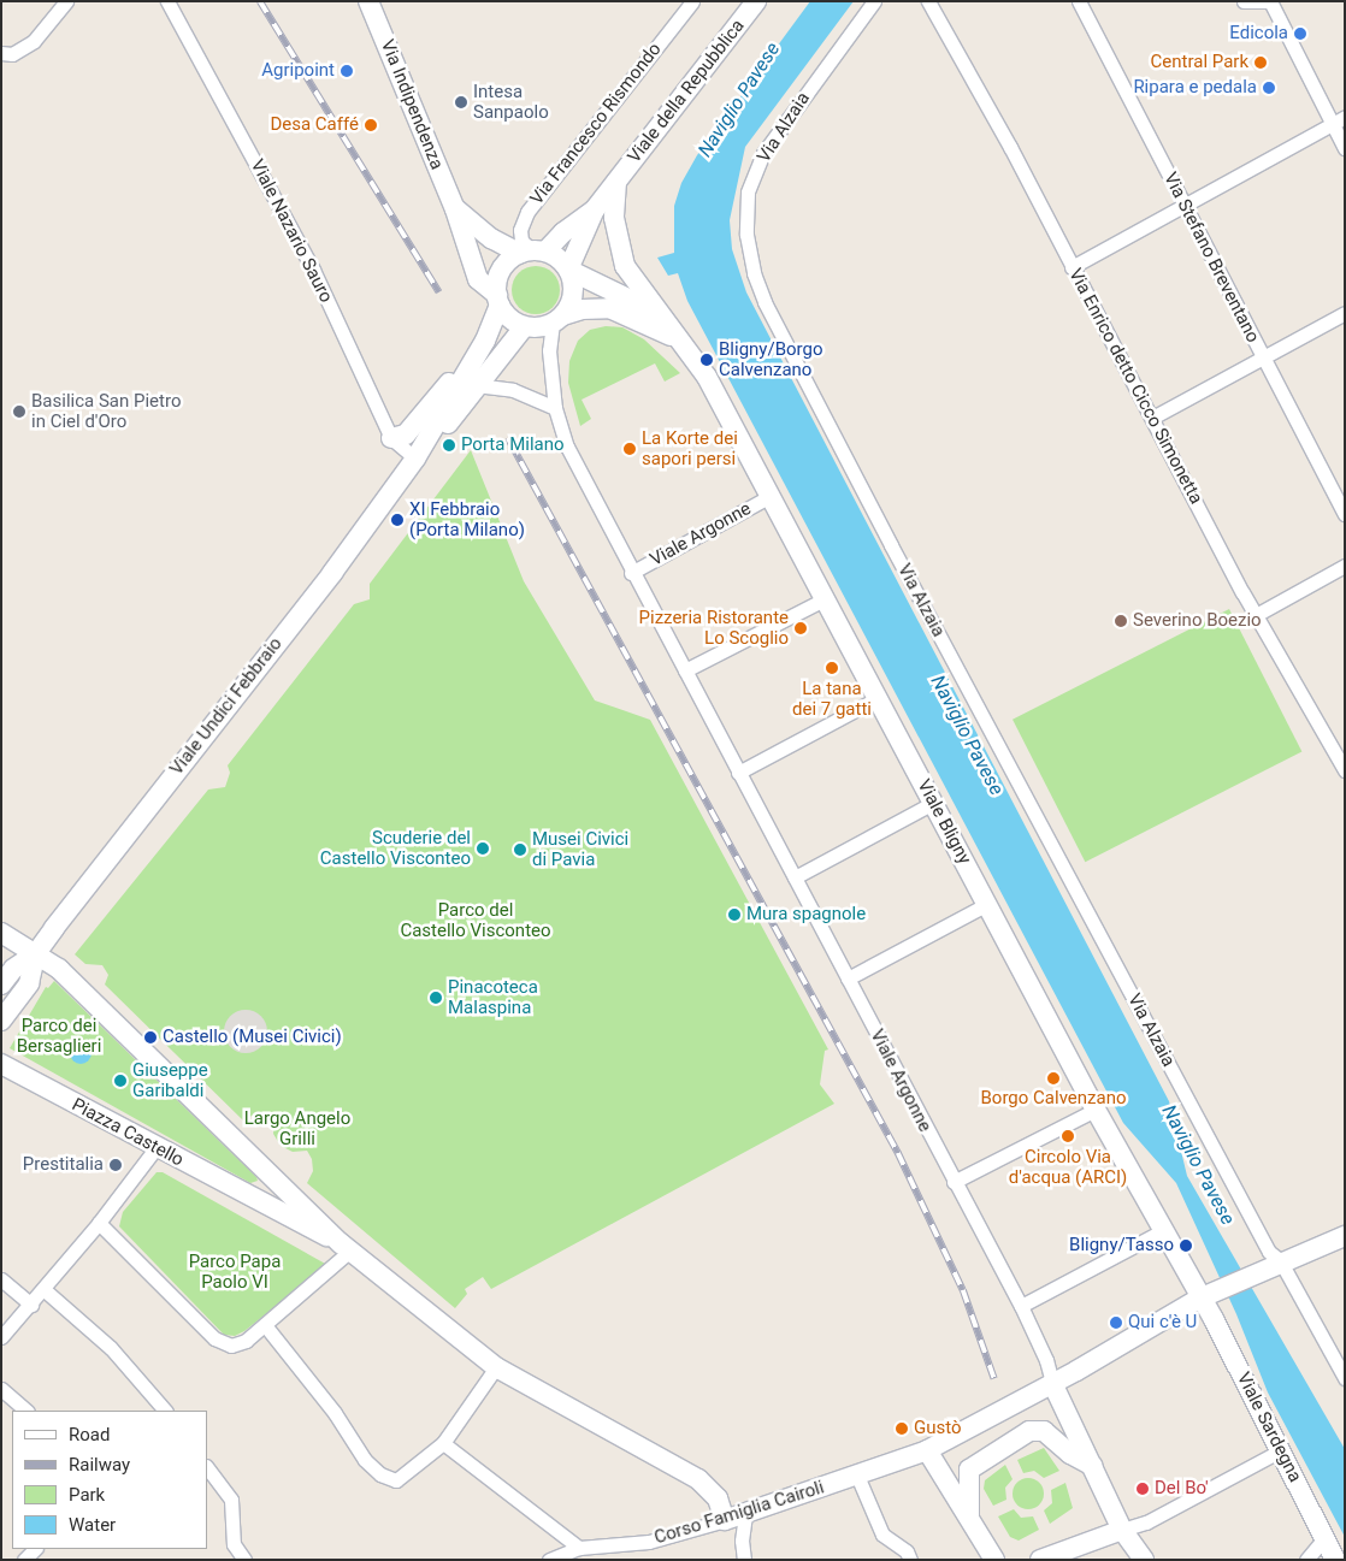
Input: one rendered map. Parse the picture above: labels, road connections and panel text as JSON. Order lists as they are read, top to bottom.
{
  "streets": {
    "street": [
      "Viale della Repubblica",
      "Via Indipendenza",
      "Via Francesco Rismondo",
      "Via Alzaia",
      "Viale Nazario Sauro",
      "Via Stefano Breventano",
      "Via Enrico detto Cicco Simonetta",
      "Viale Argonne",
      "Viale Undici Febbraio",
      "Viale Bligny",
      "Piazza Castello",
      "Viale Sardegna",
      "Corso Famiglia Cairoli"
    ]
  },
  "crossings": [
    ["Viale della Repubblica", "Viale Bligny"],
    ["Via Indipendenza", "Via Francesco Rismondo"],
    ["Via Indipendenza", "Viale Argonne"],
    ["Via Indipendenza", "Viale Undici Febbraio"],
    ["Via Indipendenza", "Viale Bligny"],
    ["Via Francesco Rismondo", "Viale Argonne"],
    ["Via Francesco Rismondo", "Viale Undici Febbraio"],
    ["Via Francesco Rismondo", "Viale Bligny"],
    ["Via Alzaia", "Corso Famiglia Cairoli"],
    ["Viale Nazario Sauro", "Viale Undici Febbraio"],
    ["Viale Argonne", "Viale Undici Febbraio"],
    ["Viale Argonne", "Viale Bligny"],
    ["Viale Argonne", "Corso Famiglia Cairoli"],
    ["Viale Undici Febbraio", "Viale Bligny"],
    ["Viale Undici Febbraio", "Piazza Castello"],
    ["Viale Bligny", "Viale Sardegna"],
    ["Viale Bligny", "Corso Famiglia Cairoli"],
    ["Piazza Castello", "Corso Famiglia Cairoli"],
    ["Viale Sardegna", "Corso Famiglia Cairoli"]
  ],
  "water": ["Naviglio Pavese"],
  "parks": [
    "Parco del Castello Visconteo",
    "Parco dei Bersaglieri",
    "Largo Angelo Grilli",
    "Parco Papa Paolo VI"
  ],
  "places": [
    "Edicola",
    "Central Park",
    "Agripoint",
    "Ripara e pedala",
    "Intesa Sanpaolo",
    "Desa Caffé",
    "Bligny/Borgo Calvenzano",
    "Basilica San Pietro in Ciel d'Oro",
    "Porta Milano",
    "La Korte dei sapori persi",
    "XI Febbraio (Porta Milano)",
    "Severino Boezio",
    "Pizzeria Ristorante Lo Scoglio",
    "La tana dei 7 gatti",
    "Scuderie del Castello Visconteo",
    "Musei Civici di Pavia",
    "Mura spagnole",
    "Pinacoteca Malaspina",
    "Castello (Musei Civici)",
    "Borgo Calvenzano",
    "Giuseppe Garibaldi",
    "Circolo Via d'acqua (ARCI)",
    "Prestitalia",
    "Bligny/Tasso",
    "Qui c'è U",
    "Gustò",
    "Del Bo'"
  ],
  "legend": [
    "Road",
    "Railway",
    "Park",
    "Water"
  ]
}
